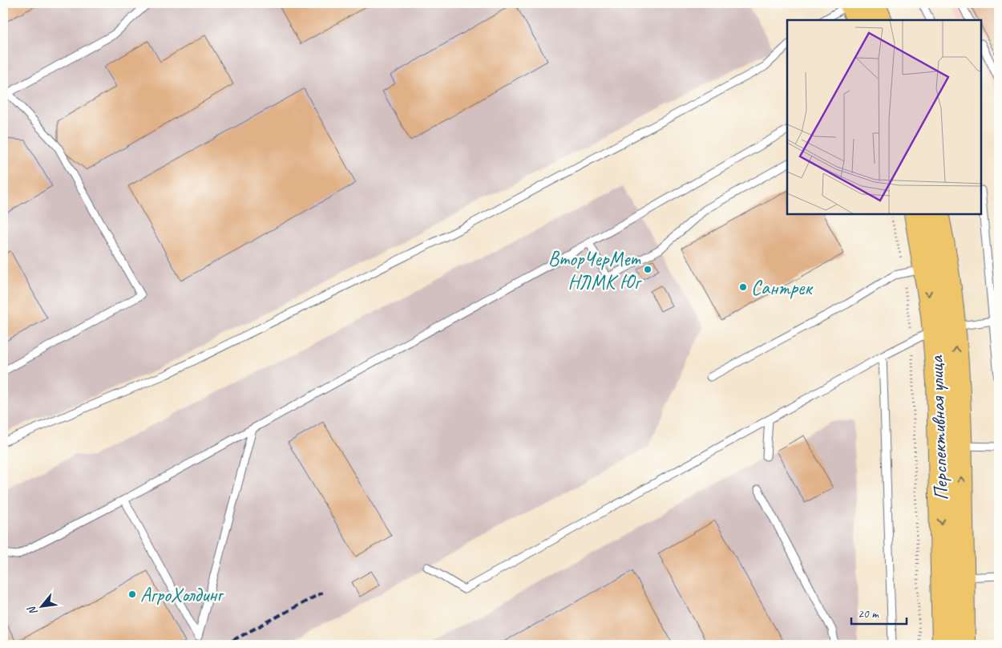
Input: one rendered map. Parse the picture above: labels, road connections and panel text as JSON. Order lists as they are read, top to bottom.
{
  "streets": {
    "main road": ["Перспективная улица"]
  },
  "places": ["ВторЧерМет НЛМК Юг", "Сантрек", "АгроХолдинг"],
  "scale_bar": "20 m",
  "north": "bottom left"
}
